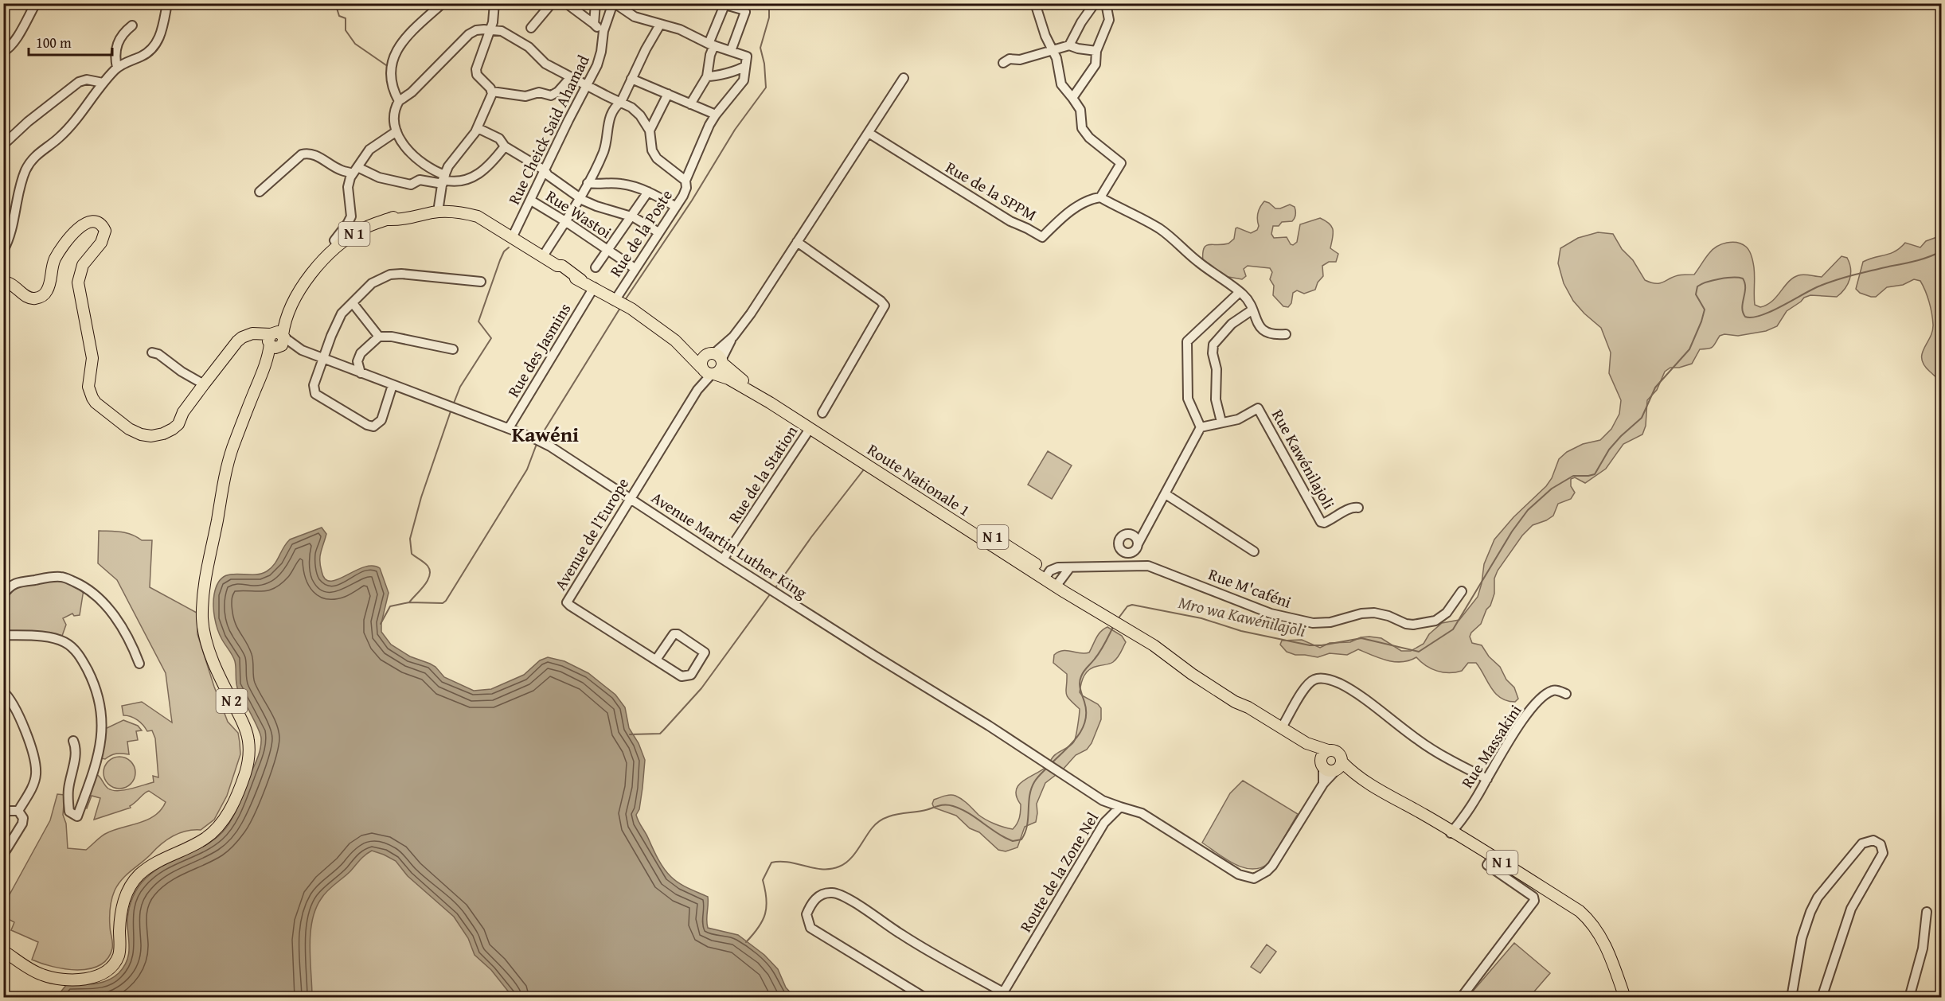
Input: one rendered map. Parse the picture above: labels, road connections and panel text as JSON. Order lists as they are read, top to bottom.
{
  "streets": {
    "main road": ["N 1", "Route Nationale 1", "N 2"],
    "street": [
      "Rue Cheick Said Ahamad",
      "Rue de la SPPM",
      "Rue Wastoi",
      "Rue de la Poste",
      "Rue des Jasmins",
      "Rue Kawénilajoli",
      "Rue de la Station",
      "Avenue de l’Europe",
      "Avenue Martin Luther King",
      "Rue M'caféni",
      "Rue Massakini",
      "Route de la Zone Nel"
    ]
  },
  "crossings": [
    ["Rue Cheick Said Ahamad", "Rue Wastoi"],
    ["Rue Cheick Said Ahamad", "Route Nationale 1"],
    ["Rue Wastoi", "Rue de la Poste"],
    ["Rue de la Poste", "Route Nationale 1"],
    ["Rue des Jasmins", "Route Nationale 1"],
    ["Rue des Jasmins", "Avenue Martin Luther King"],
    ["Rue de la Station", "Route Nationale 1"],
    ["Rue de la Station", "Avenue Martin Luther King"],
    ["Route Nationale 1", "Avenue de l’Europe"],
    ["Route Nationale 1", "Avenue Martin Luther King"],
    ["Route Nationale 1", "N 2"],
    ["Route Nationale 1", "Rue Massakini"],
    ["Route Nationale 1", "Route de la Zone Nel"],
    ["Avenue de l’Europe", "Avenue Martin Luther King"],
    ["Avenue Martin Luther King", "N 2"],
    ["Avenue Martin Luther King", "Route de la Zone Nel"]
  ],
  "districts": ["Kawéni"],
  "water": ["Mro wa Kawénilajoli"],
  "scale_bar": "100 m"
}
